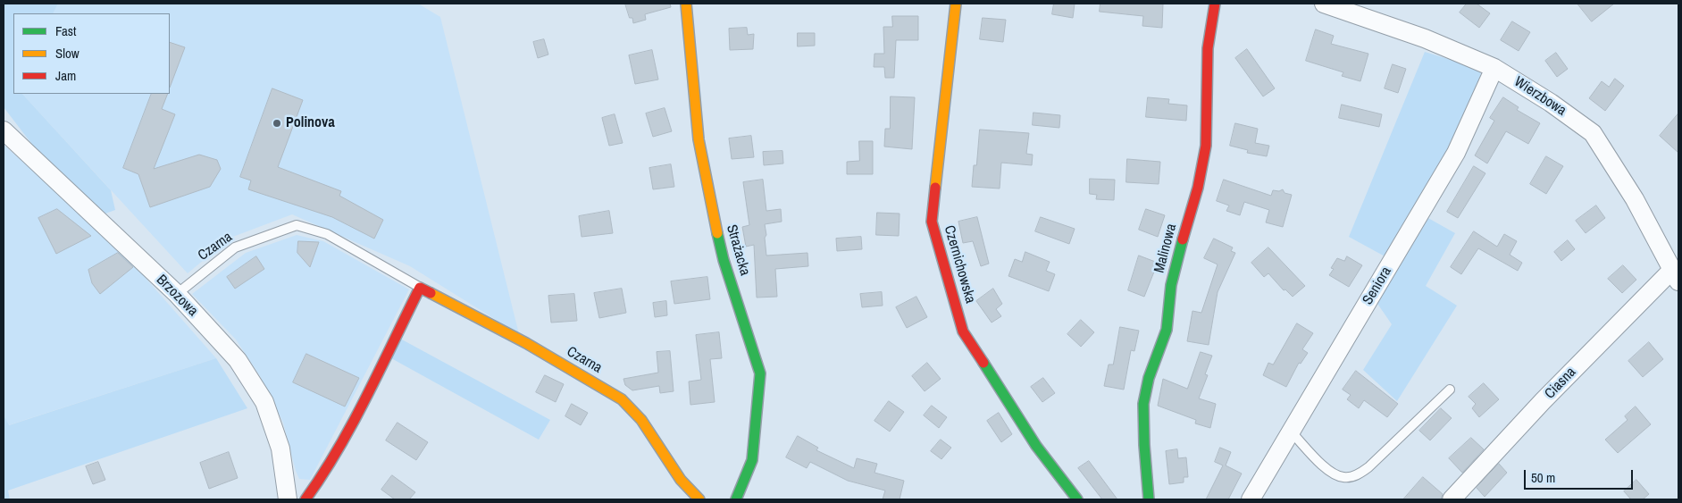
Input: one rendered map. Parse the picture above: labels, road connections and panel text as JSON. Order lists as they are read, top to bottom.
{
  "streets": {
    "street": [
      "Wierzbowa",
      "Czarna",
      "Malinowa",
      "Strażacka",
      "Czernichowska",
      "Seniora",
      "Brzozowa",
      "Ciasna"
    ]
  },
  "crossings": [
    ["Wierzbowa", "Seniora"],
    ["Wierzbowa", "Ciasna"],
    ["Czarna", "Brzozowa"]
  ],
  "places": ["Polinova"],
  "legend": ["Fast", "Slow", "Jam"],
  "scale_bar": "50 m"
}
